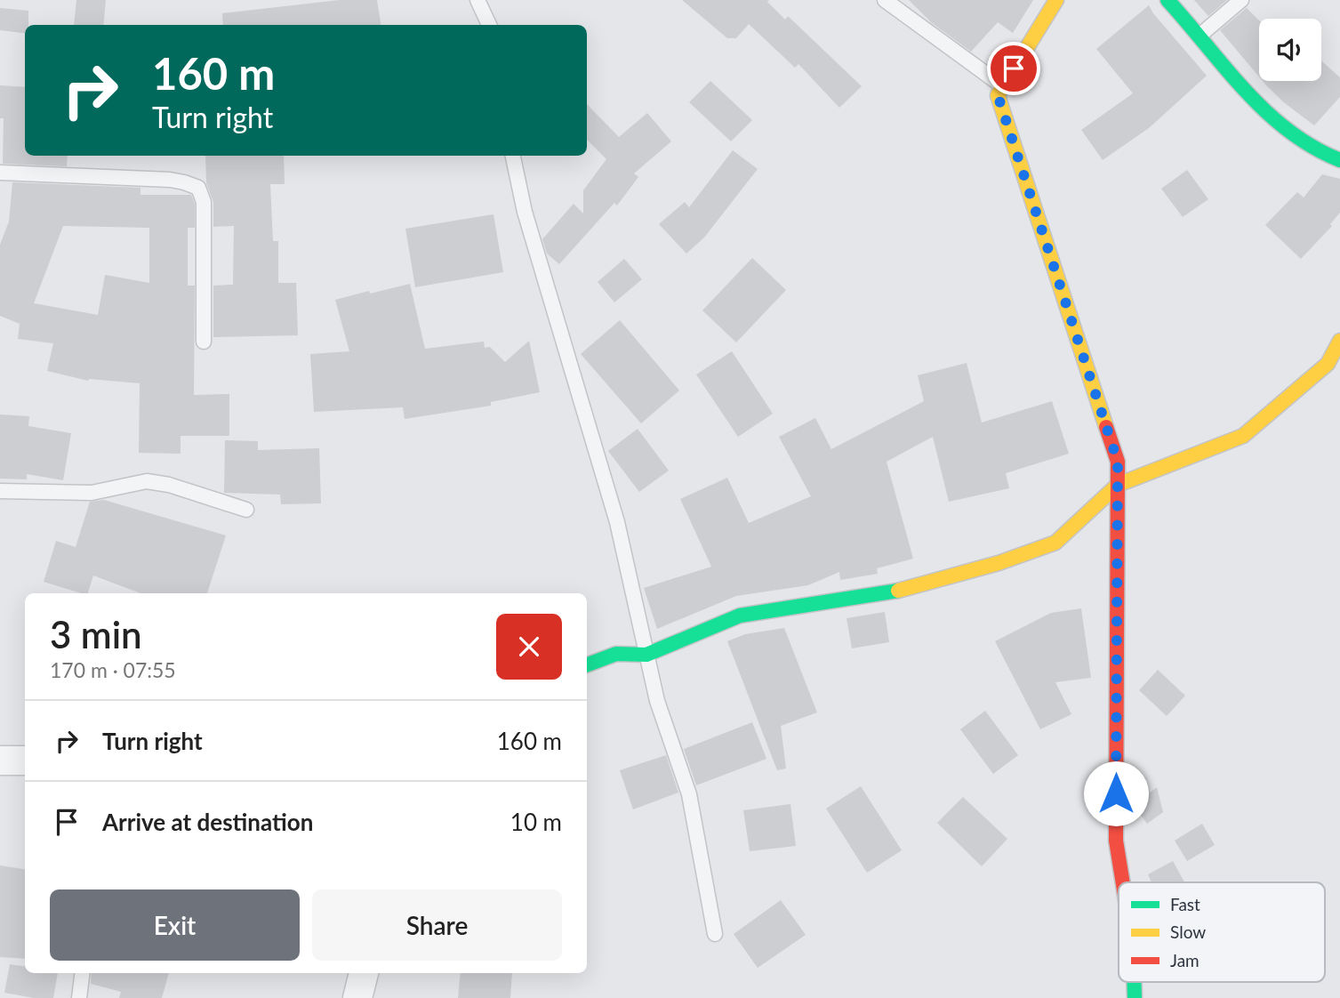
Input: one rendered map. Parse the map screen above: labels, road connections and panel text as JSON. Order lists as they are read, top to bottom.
{
  "legend": ["Fast", "Slow", "Jam"],
  "page": {
    "turn": ["160 m", "Turn right"],
    "heading": ["3 min", "170 m · 07:55"],
    "list": [
      {
        "name": "Turn right",
        "value": "160 m"
      },
      {
        "name": "Arrive at destination",
        "value": "10 m"
      }
    ],
    "buttons": ["Exit", "Share"]
  }
}
